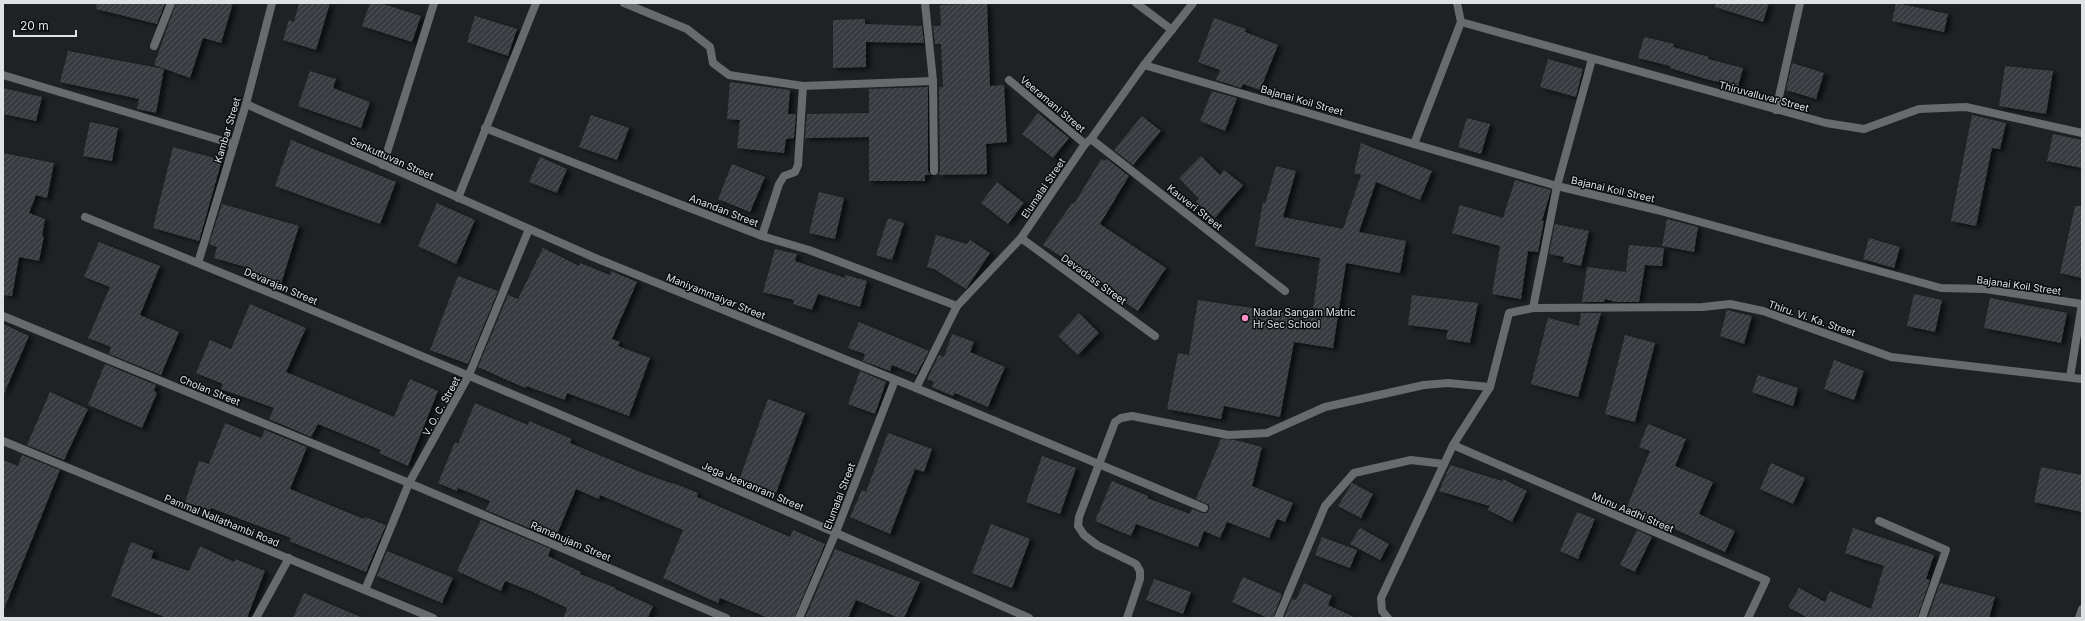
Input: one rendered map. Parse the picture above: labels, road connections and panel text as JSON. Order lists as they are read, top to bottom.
{
  "streets": {
    "street": [
      "Thiruvalluvar Street",
      "Bajanai Koil Street",
      "Veeramani Street",
      "Kambar Street",
      "Senkuttuvan Street",
      "Elumalai Street",
      "Kauveri Street",
      "Anandan Street",
      "Devadass Street",
      "Devarajan Street",
      "Maniyammaiyar Street",
      "Thiru. Vi. Ka. Street",
      "Cholan Street",
      "V. O. C. Street",
      "Jega Jeevanram Street",
      "Munu Aadhi Street",
      "Pammal Nallathambi Road",
      "Ramanujam Street"
    ]
  },
  "crossings": [
    ["Bajanai Koil Street", "Elumalai Street"],
    ["Veeramani Street", "Elumalai Street"],
    ["Veeramani Street", "Kauveri Street"],
    ["Kambar Street", "Senkuttuvan Street"],
    ["Kambar Street", "Devarajan Street"],
    ["Senkuttuvan Street", "Maniyammaiyar Street"],
    ["Senkuttuvan Street", "V. O. C. Street"],
    ["Elumalai Street", "Kauveri Street"],
    ["Elumalai Street", "Anandan Street"],
    ["Elumalai Street", "Devadass Street"],
    ["Elumalai Street", "Maniyammaiyar Street"],
    ["Elumalai Street", "Jega Jeevanram Street"],
    ["Devarajan Street", "V. O. C. Street"],
    ["Devarajan Street", "Jega Jeevanram Street"],
    ["Maniyammaiyar Street", "V. O. C. Street"],
    ["Cholan Street", "V. O. C. Street"],
    ["Cholan Street", "Ramanujam Street"],
    ["V. O. C. Street", "Jega Jeevanram Street"],
    ["V. O. C. Street", "Pammal Nallathambi Road"],
    ["V. O. C. Street", "Ramanujam Street"]
  ],
  "places": ["Nadar Sangam Matric Hr Sec School"],
  "scale_bar": "20 m"
}
